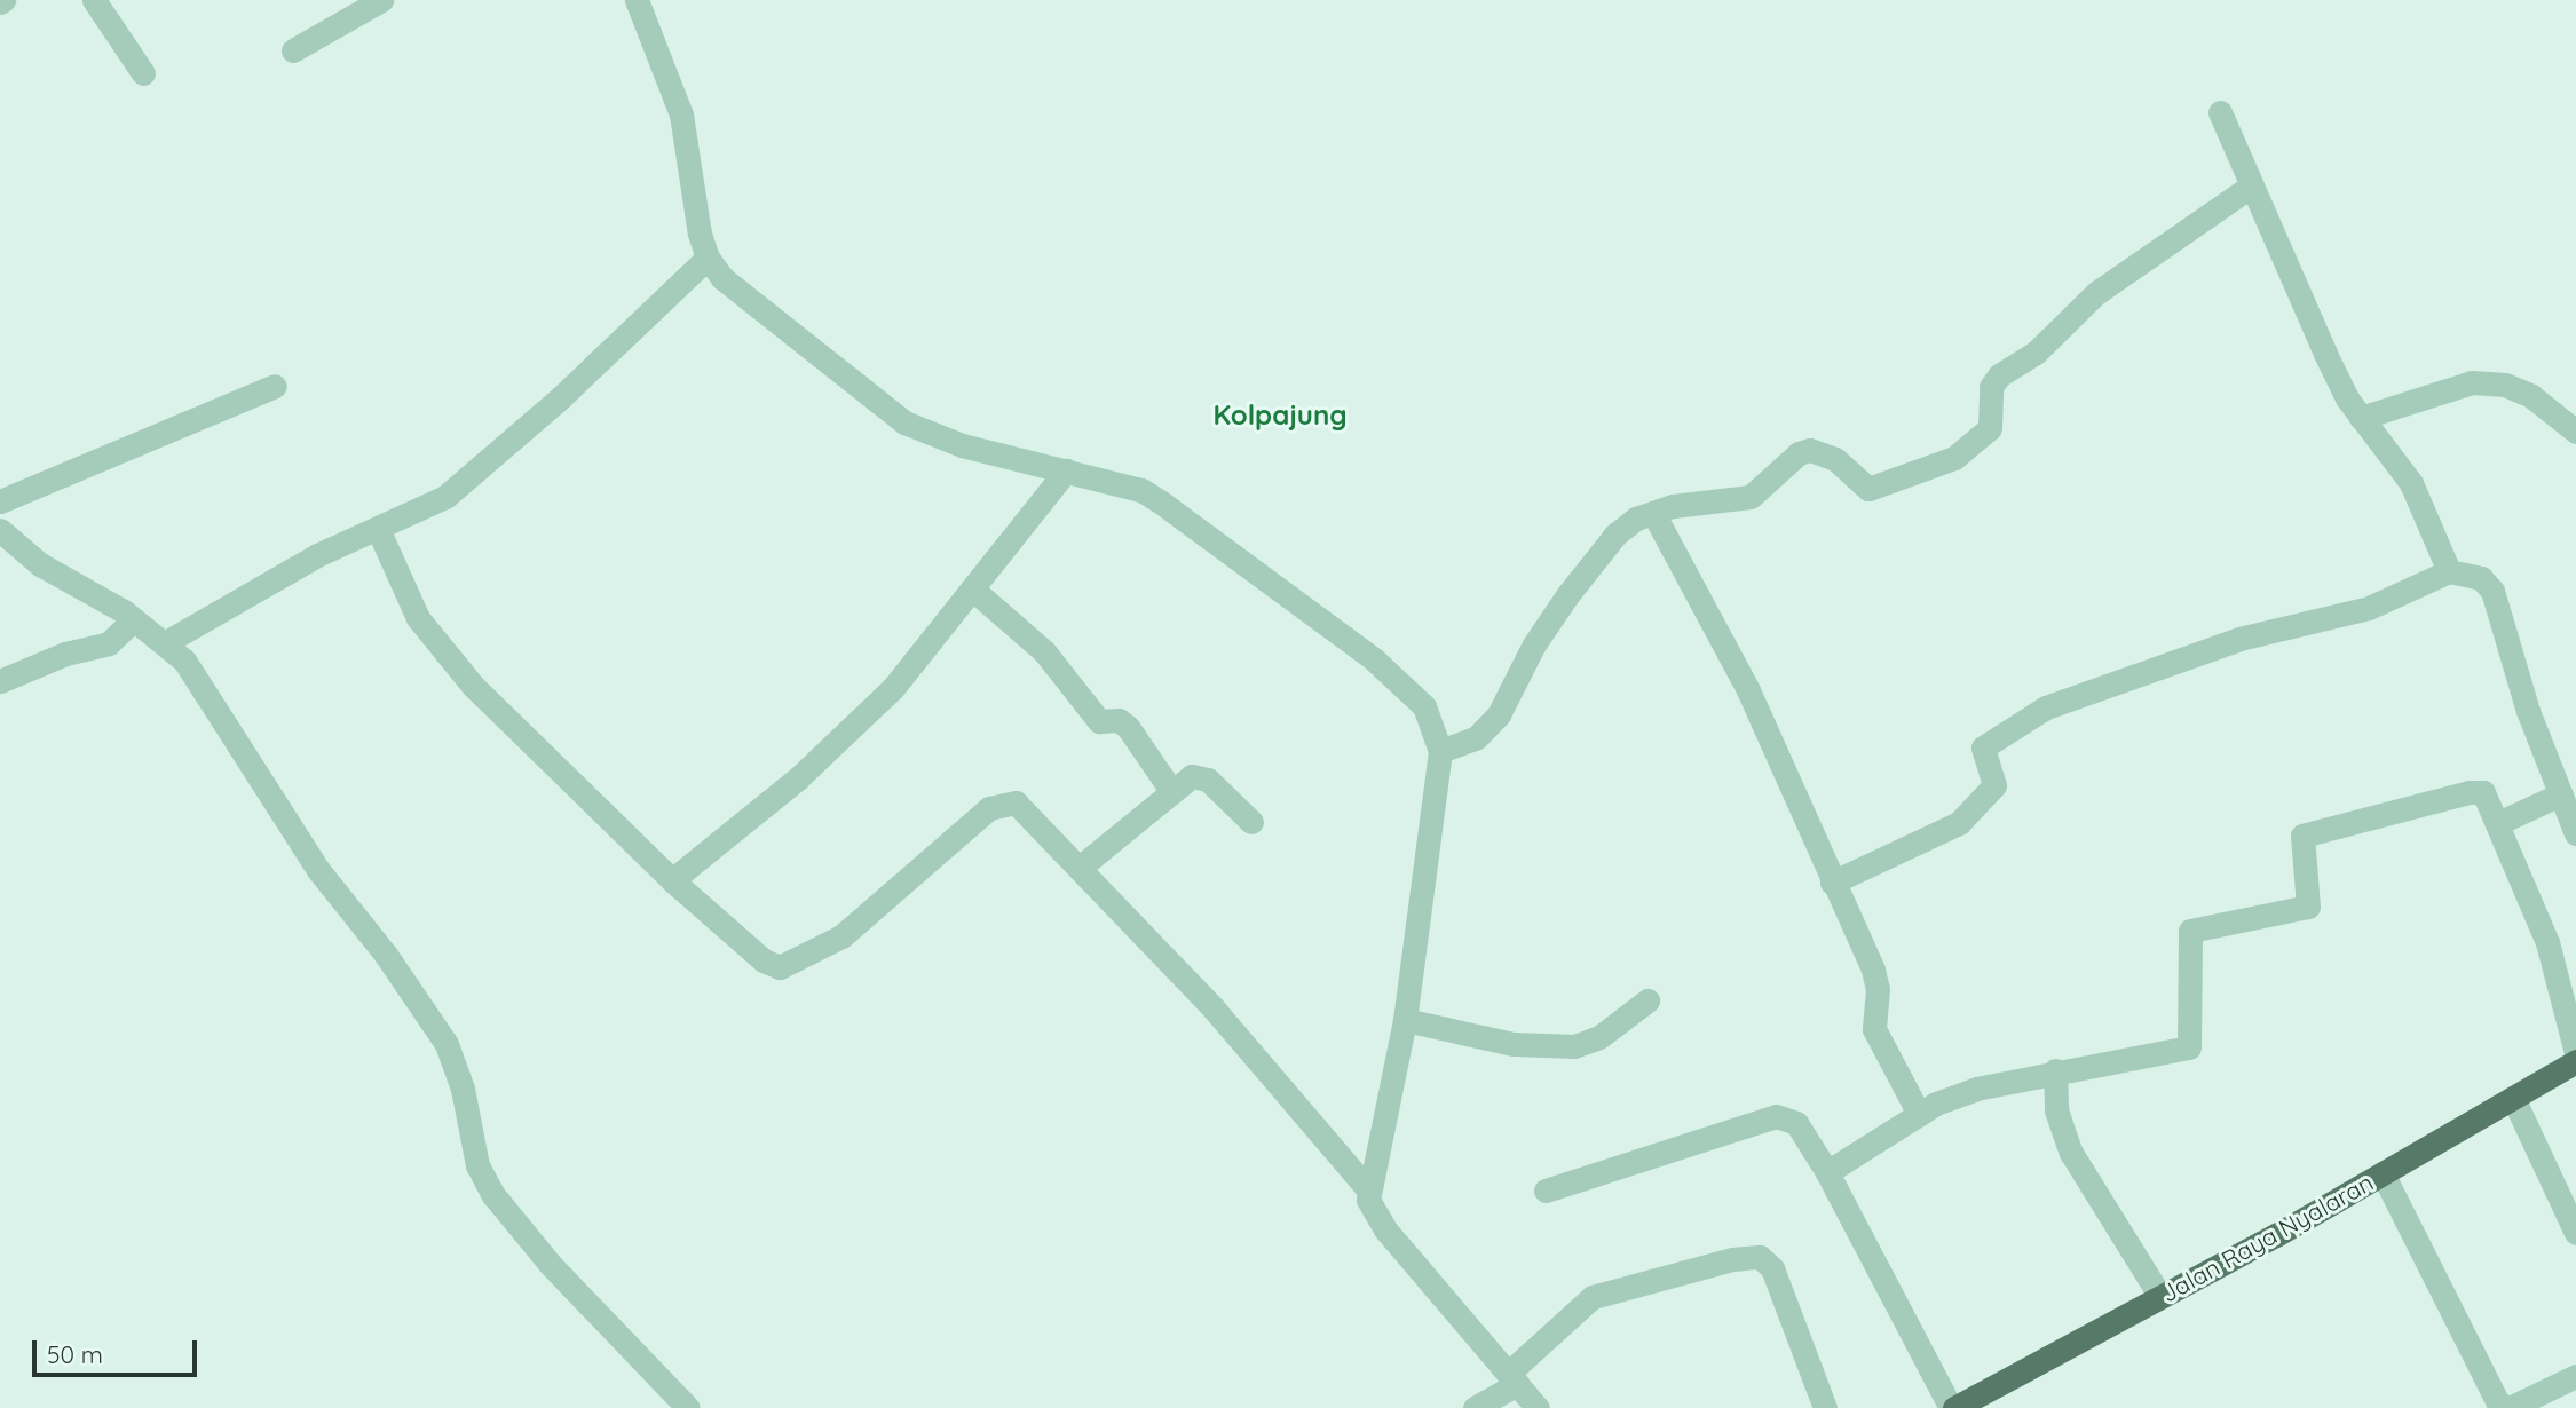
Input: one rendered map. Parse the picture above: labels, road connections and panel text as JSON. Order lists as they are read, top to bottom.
{
  "streets": {
    "main road": ["Jalan Raya Nyalaran"]
  },
  "districts": ["Kolpajung"],
  "scale_bar": "50 m"
}
